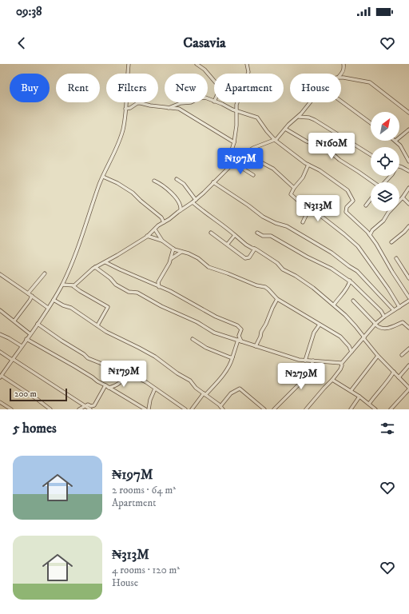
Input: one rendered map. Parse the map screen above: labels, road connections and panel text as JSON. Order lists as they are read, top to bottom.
{
  "scale_bar": "200 m",
  "north": "top right",
  "page": {
    "status": "09:38",
    "header": "Casavia",
    "chip": [
      "Buy",
      "Rent",
      "Filters",
      "New",
      "Apartment",
      "House"
    ],
    "price": [
      "₦160M",
      "₦197M",
      "₦313M",
      "₦179M",
      "₦279M"
    ],
    "scale": "200 m",
    "heading": "5 homes",
    "list": [
      {
        "name": "₦197M",
        "note": "2 rooms · 64 m² · Apartment"
      },
      {
        "name": "₦313M",
        "note": "4 rooms · 120 m² · House"
      }
    ]
  }
}
